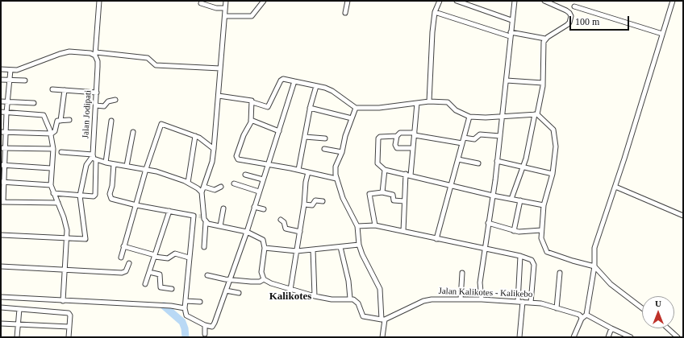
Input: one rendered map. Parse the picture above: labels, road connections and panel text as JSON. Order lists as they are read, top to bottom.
{
  "streets": {
    "street": ["Jalan Jodipati", "Jalan Kalikotes - Kalikebo"]
  },
  "districts": ["Kalikotes"],
  "scale_bar": "100 m",
  "north": "top"
}
